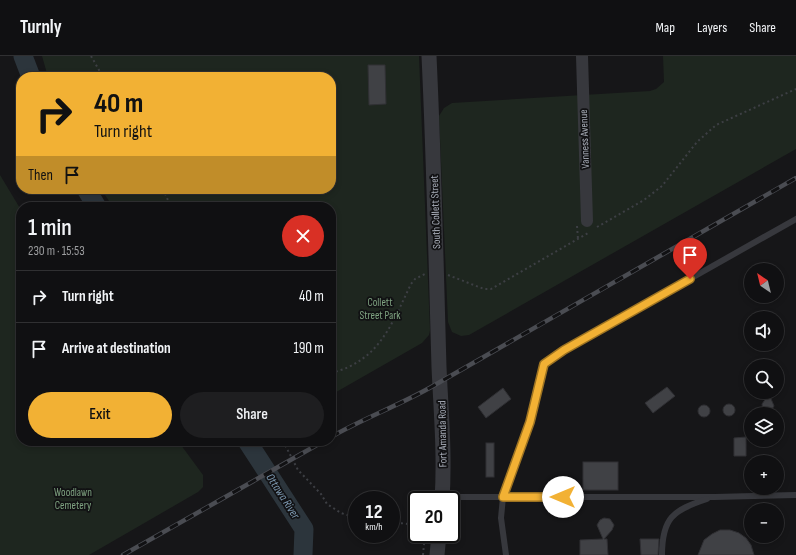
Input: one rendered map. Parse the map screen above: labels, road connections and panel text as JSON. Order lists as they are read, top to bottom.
{
  "streets": {
    "street": ["Vanness Avenue", "South Collett Street", "Fort Amanda Road"]
  },
  "crossings": [
    ["South Collett Street", "Fort Amanda Road"]
  ],
  "water": ["Ottawa River"],
  "parks": ["Collett Street Park", "Woodlawn Cemetery"],
  "north": "top left",
  "page": {
    "header": "Turnly",
    "nav": ["Map", "Layers", "Share"],
    "turn": ["40 m", "Turn right"],
    "then": "Then",
    "heading": ["1 min", "230 m · 15:53"],
    "map_buttons": ["+", "−"],
    "list": [
      {
        "name": "Turn right",
        "value": "40 m"
      },
      {
        "name": "Arrive at destination",
        "value": "190 m"
      }
    ],
    "buttons": ["Exit", "Share"],
    "speed": "12 km/h",
    "limit": "20"
  }
}
